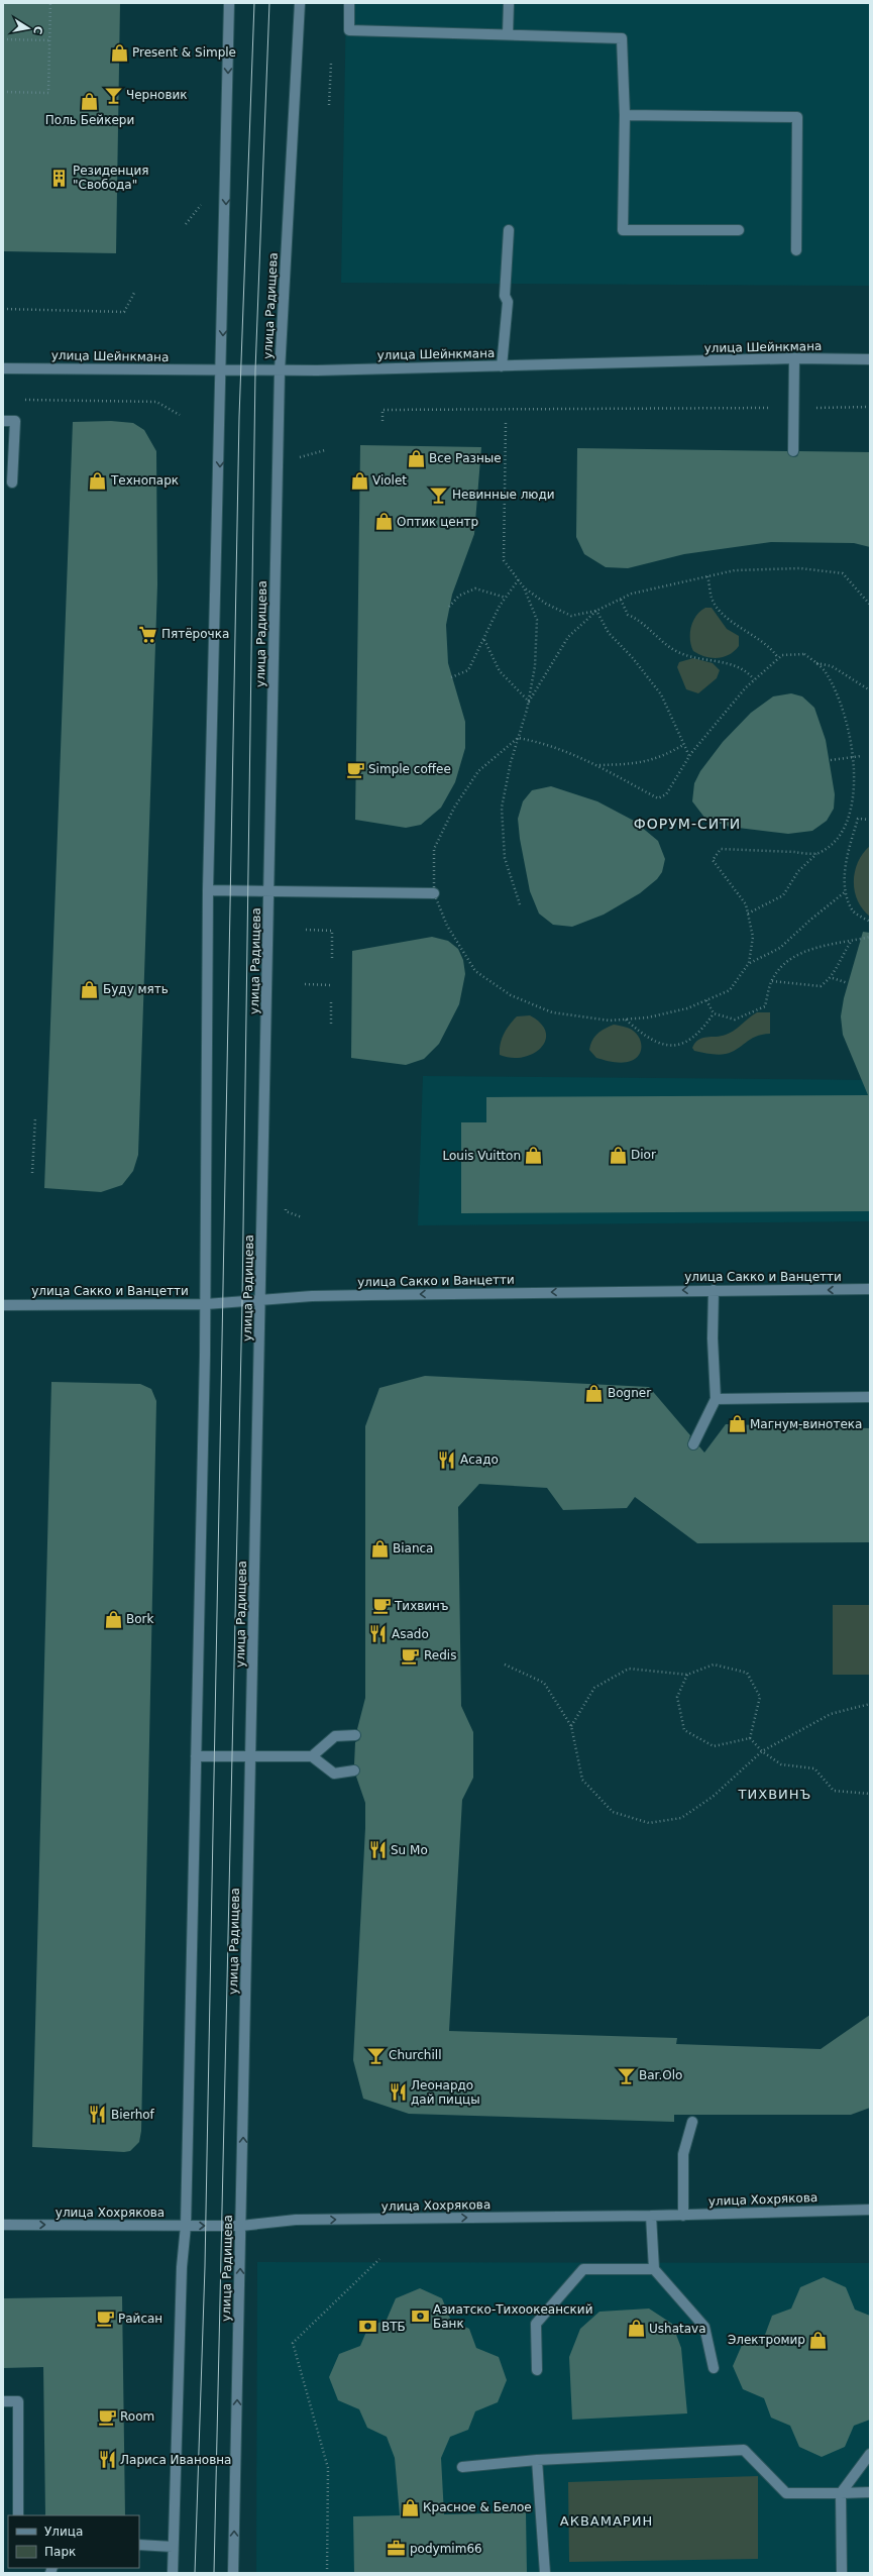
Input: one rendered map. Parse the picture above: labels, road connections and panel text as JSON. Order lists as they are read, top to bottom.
{
  "streets": {
    "street": [
      "улица Радищева",
      "улица Шейнкмана",
      "улица Сакко и Ванцетти",
      "улица Хохрякова"
    ]
  },
  "crossings": [
    ["улица Радищева", "улица Шейнкмана"],
    ["улица Радищева", "улица Сакко и Ванцетти"],
    ["улица Радищева", "улица Хохрякова"]
  ],
  "one_way": ["улица Сакко и Ванцетти", "улица Хохрякова"],
  "districts": ["ФОРУМ-СИТИ", "ТИХВИНЪ", "АКВАМАРИН"],
  "places": {
    "shop": [
      "Present & Simple",
      "Поль Бейкери",
      "Все Разные",
      "Технопарк",
      "Violet",
      "Оптик центр",
      "Буду мять",
      "Dior",
      "Louis Vuitton",
      "Bogner",
      "Магнум-винотека",
      "Bianca",
      "Bork",
      "Ushatava",
      "Электромир",
      "Красное & Белое"
    ],
    "bar": [
      "Черновик",
      "Невинные люди",
      "Churchill",
      "Bar.Olo"
    ],
    "building": ["Резиденция \"Свобода\""],
    "supermarket": ["Пятёрочка"],
    "cafe": [
      "Simple coffee",
      "Тихвинъ",
      "Redis",
      "Райсан",
      "Room"
    ],
    "restaurant": [
      "Асадо",
      "Asado",
      "Su Mo",
      "Леонардо дай пиццы",
      "Bierhof",
      "Лариса Ивановна"
    ],
    "bank": ["Азиатско-Тихоокеанский Банк", "ВТБ"],
    "office": ["podymim66"]
  },
  "legend": ["Улица", "Парк"],
  "north": "right"
}
